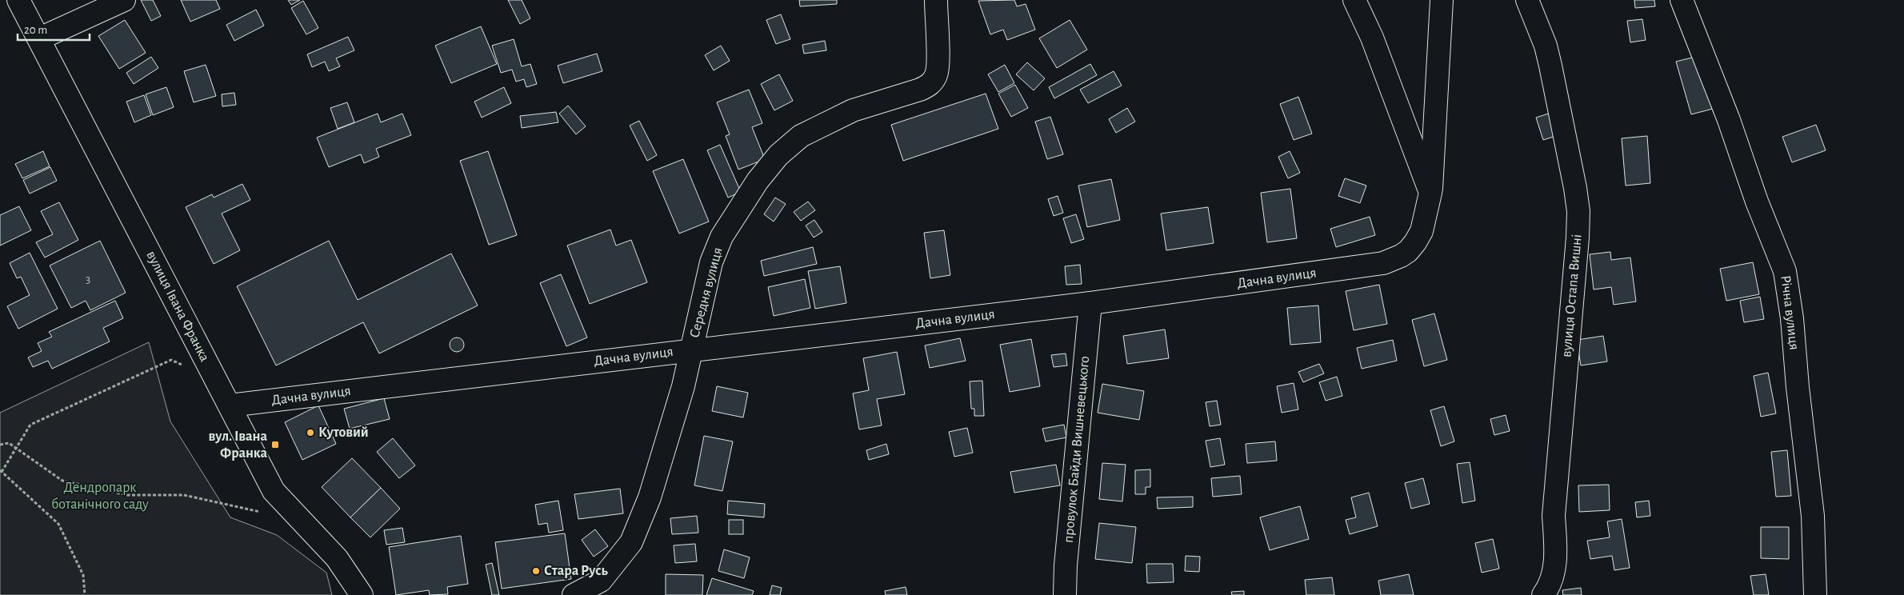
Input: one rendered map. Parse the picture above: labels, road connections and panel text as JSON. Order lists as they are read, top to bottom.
{
  "streets": {
    "street": [
      "Дачна вулиця",
      "Середня вулиця",
      "вулиця Остапа Вишні",
      "вулиця Івана Франка",
      "Річна вулиця",
      "провулок Байди Вишневецького"
    ]
  },
  "crossings": [
    ["Дачна вулиця", "Середня вулиця"],
    ["Дачна вулиця", "вулиця Івана Франка"],
    ["Дачна вулиця", "провулок Байди Вишневецького"]
  ],
  "parks": ["Дендропарк ботанічного саду"],
  "places": {
    "other": ["Кутовий", "Стара Русь"],
    "transit": ["вул. Івана Франка"]
  },
  "house_numbers": ["3"],
  "scale_bar": "20 m"
}
